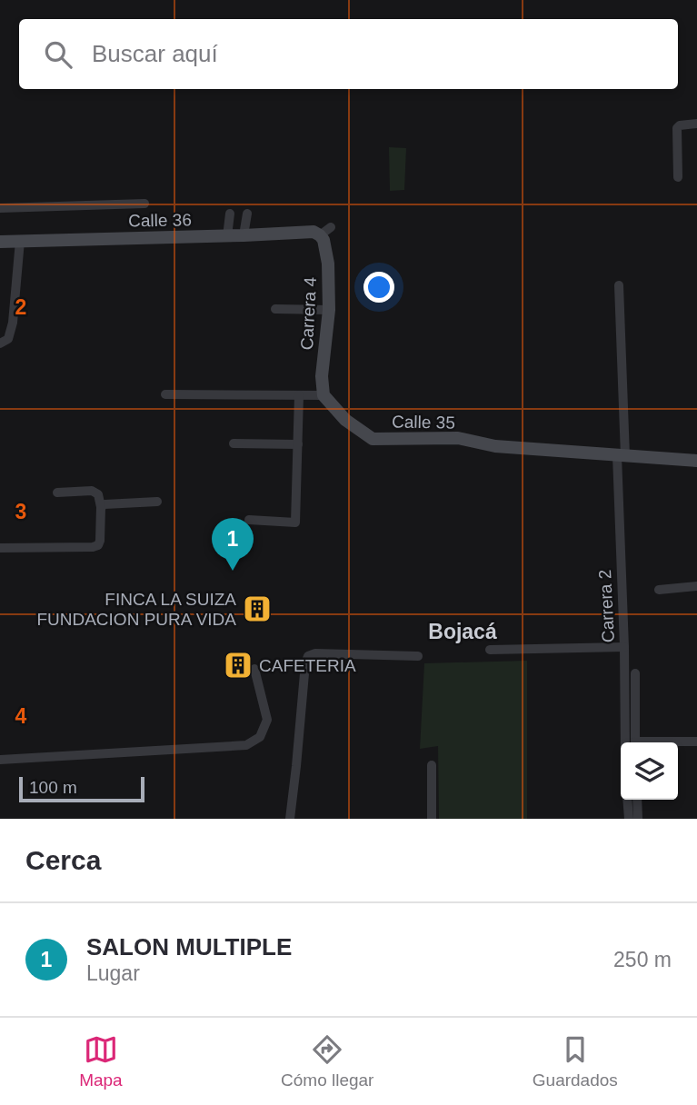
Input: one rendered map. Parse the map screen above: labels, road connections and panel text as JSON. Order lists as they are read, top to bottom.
{
  "streets": {
    "street": [
      "Calle 36",
      "Carrera 4",
      "Calle 35",
      "Carrera 2"
    ]
  },
  "crossings": [
    ["Calle 36", "Carrera 4"],
    ["Carrera 4", "Calle 35"],
    ["Calle 35", "Carrera 2"]
  ],
  "districts": ["Bojacá"],
  "places": {
    "building": ["FINCA LA SUIZA FUNDACION PURA VIDA", "CAFETERIA"]
  },
  "scale_bar": "100 m",
  "page": {
    "search": "Buscar aquí",
    "pins": "1",
    "scale": "100 m",
    "heading": "Cerca",
    "list": [
      {
        "mark": "1",
        "name": "SALON MULTIPLE",
        "note": "Lugar",
        "value": "250 m"
      }
    ],
    "nav": ["Mapa", "Cómo llegar", "Guardados"]
  },
  "grid": {
    "rows": ["2", "3", "4"]
  }
}
